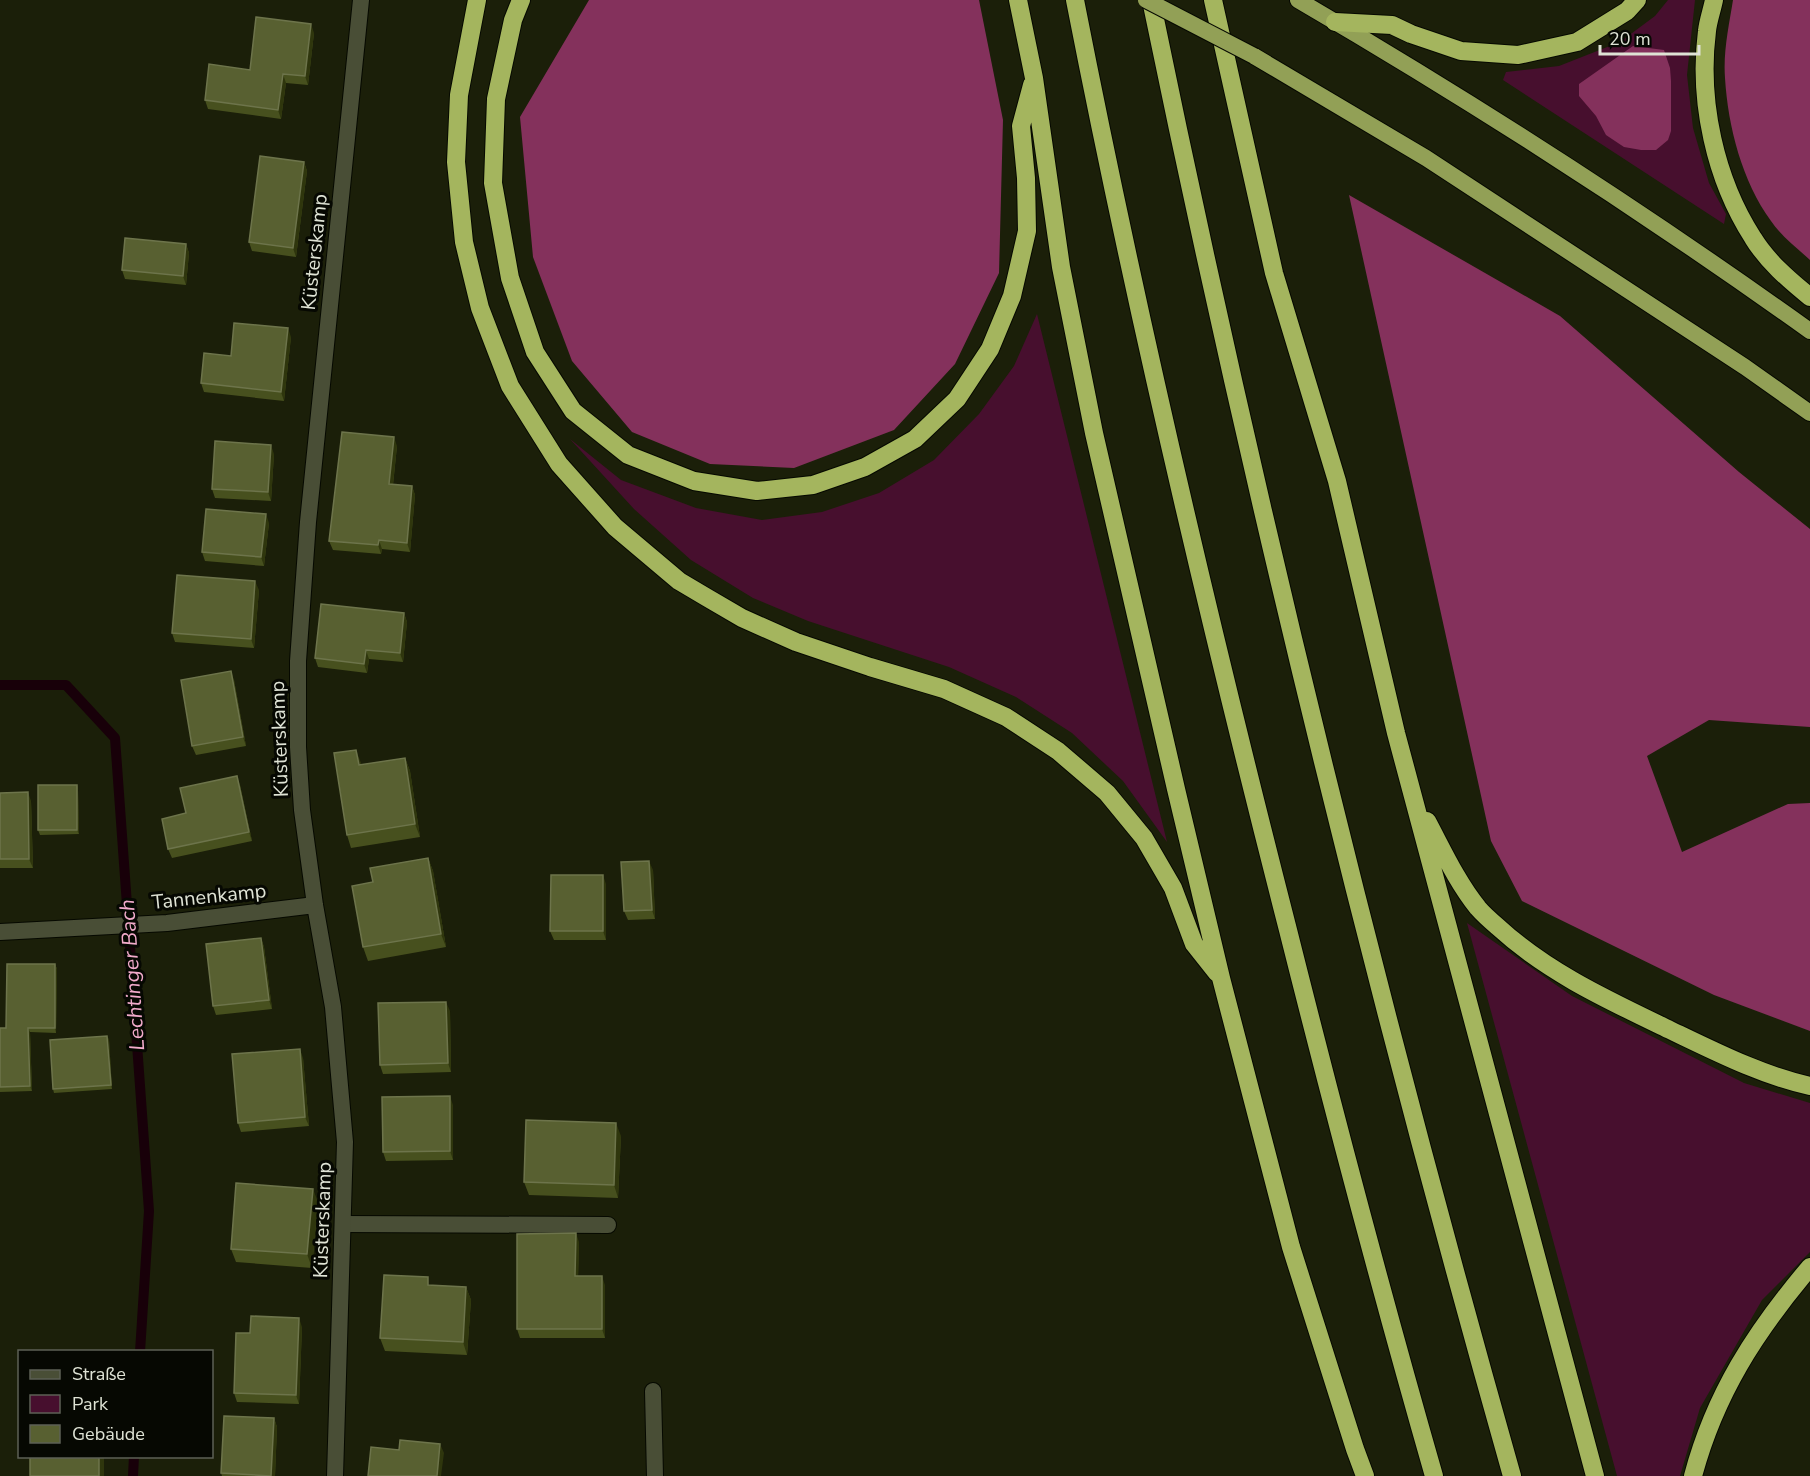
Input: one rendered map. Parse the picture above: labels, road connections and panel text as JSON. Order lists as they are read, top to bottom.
{
  "streets": {
    "street": ["Küsterskamp", "Tannenkamp"]
  },
  "crossings": [
    ["Küsterskamp", "Tannenkamp"]
  ],
  "water": ["Lechtinger Bach"],
  "legend": ["Straße", "Park", "Gebäude"],
  "scale_bar": "20 m"
}
